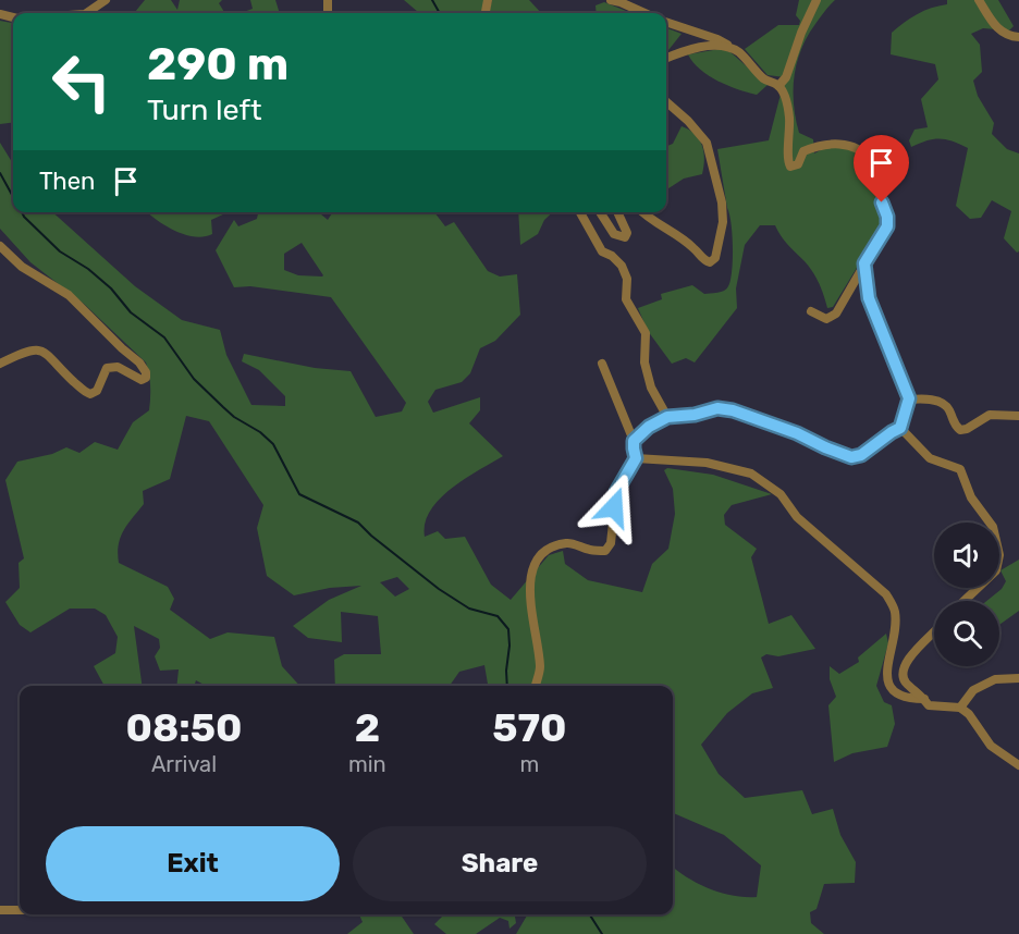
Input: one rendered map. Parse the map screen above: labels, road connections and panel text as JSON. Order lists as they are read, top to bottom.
{
  "page": {
    "turn": ["290 m", "Turn left"],
    "then": "Then",
    "eta": [
      "08:50",
      "Arrival",
      "2",
      "min",
      "570",
      "m"
    ],
    "buttons": ["Exit", "Share"]
  }
}
